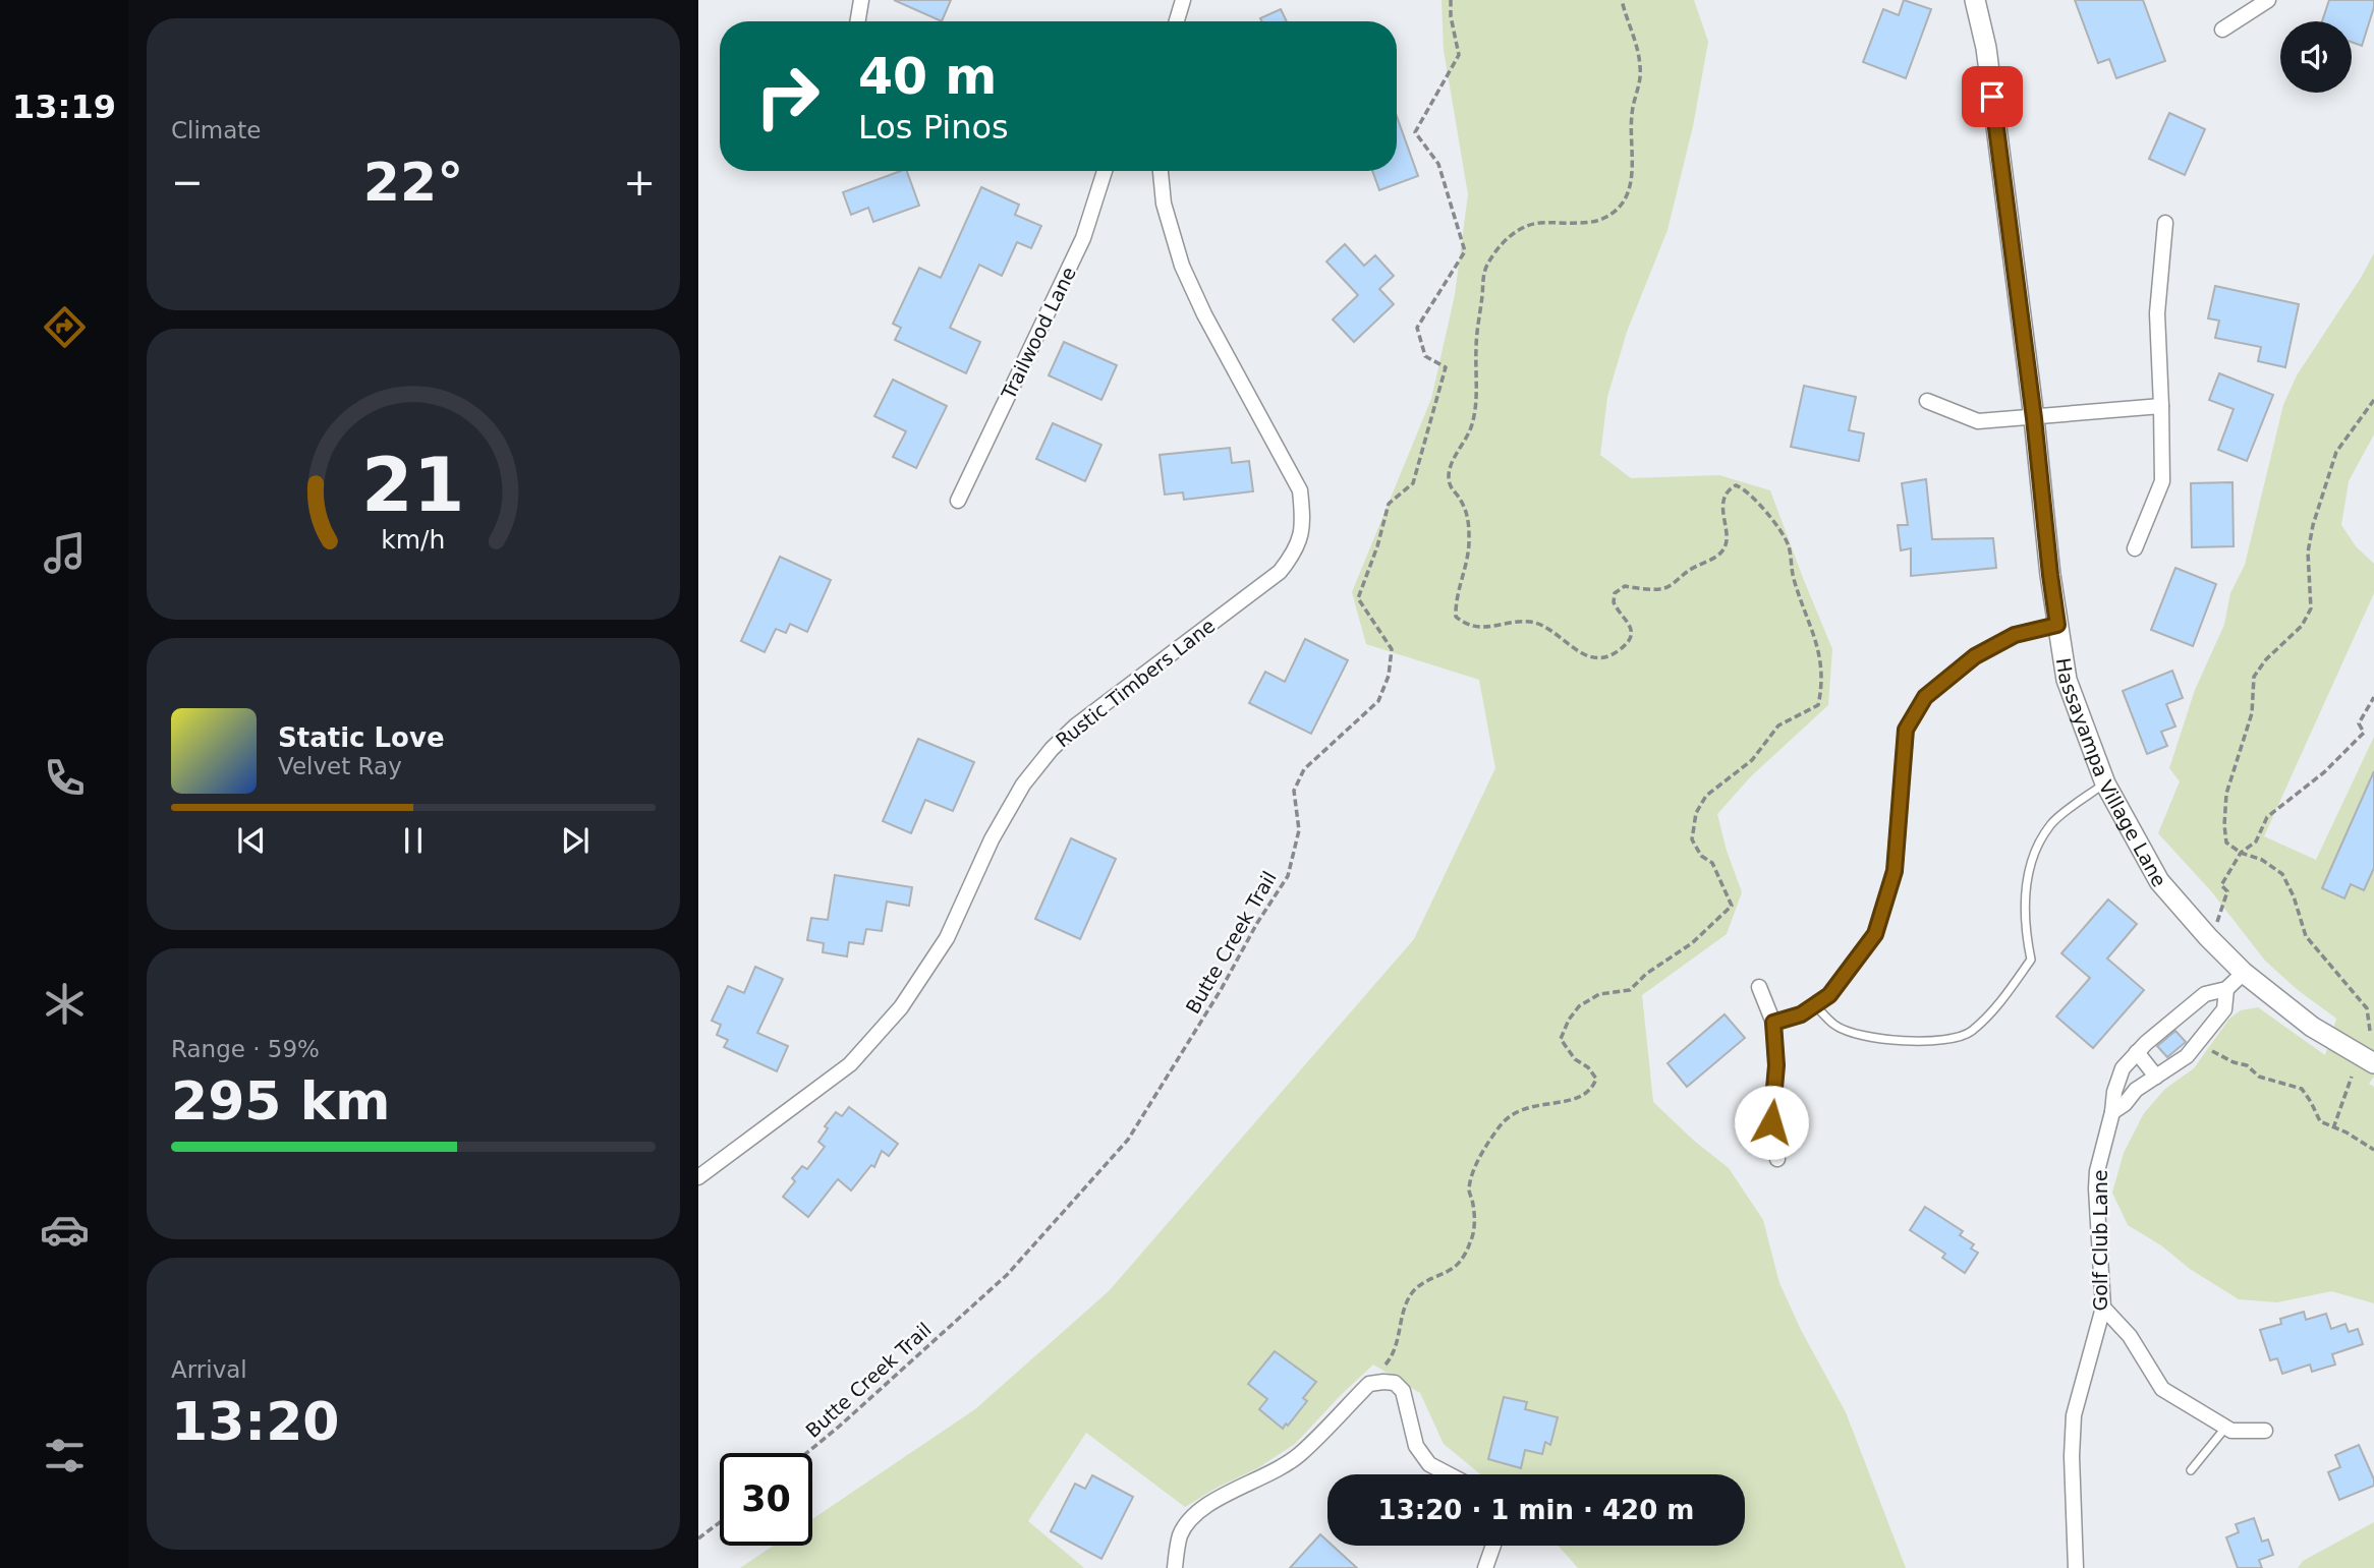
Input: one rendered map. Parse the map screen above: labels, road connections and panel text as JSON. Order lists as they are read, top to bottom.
{
  "streets": {
    "street": [
      "Trailwood Lane",
      "Rustic Timbers Lane",
      "Hassayampa Village Lane",
      "Golf Club Lane"
    ],
    "path": ["Butte Creek Trail"]
  },
  "crossings": [
    ["Hassayampa Village Lane", "Golf Club Lane"]
  ],
  "page": {
    "tabs": "13:19",
    "tile": [
      "Climate",
      ["Range · 59%", "295 km"],
      ["Arrival", "13:20"]
    ],
    "turn": ["40 m", "Los Pinos"],
    "heat": ["−", "22°", "+"],
    "song": ["Static Love", "Velvet Ray"],
    "limit": "30",
    "trip": "13:20 · 1 min · 420 m",
    "gauge": ["21", "km/h"]
  }
}
